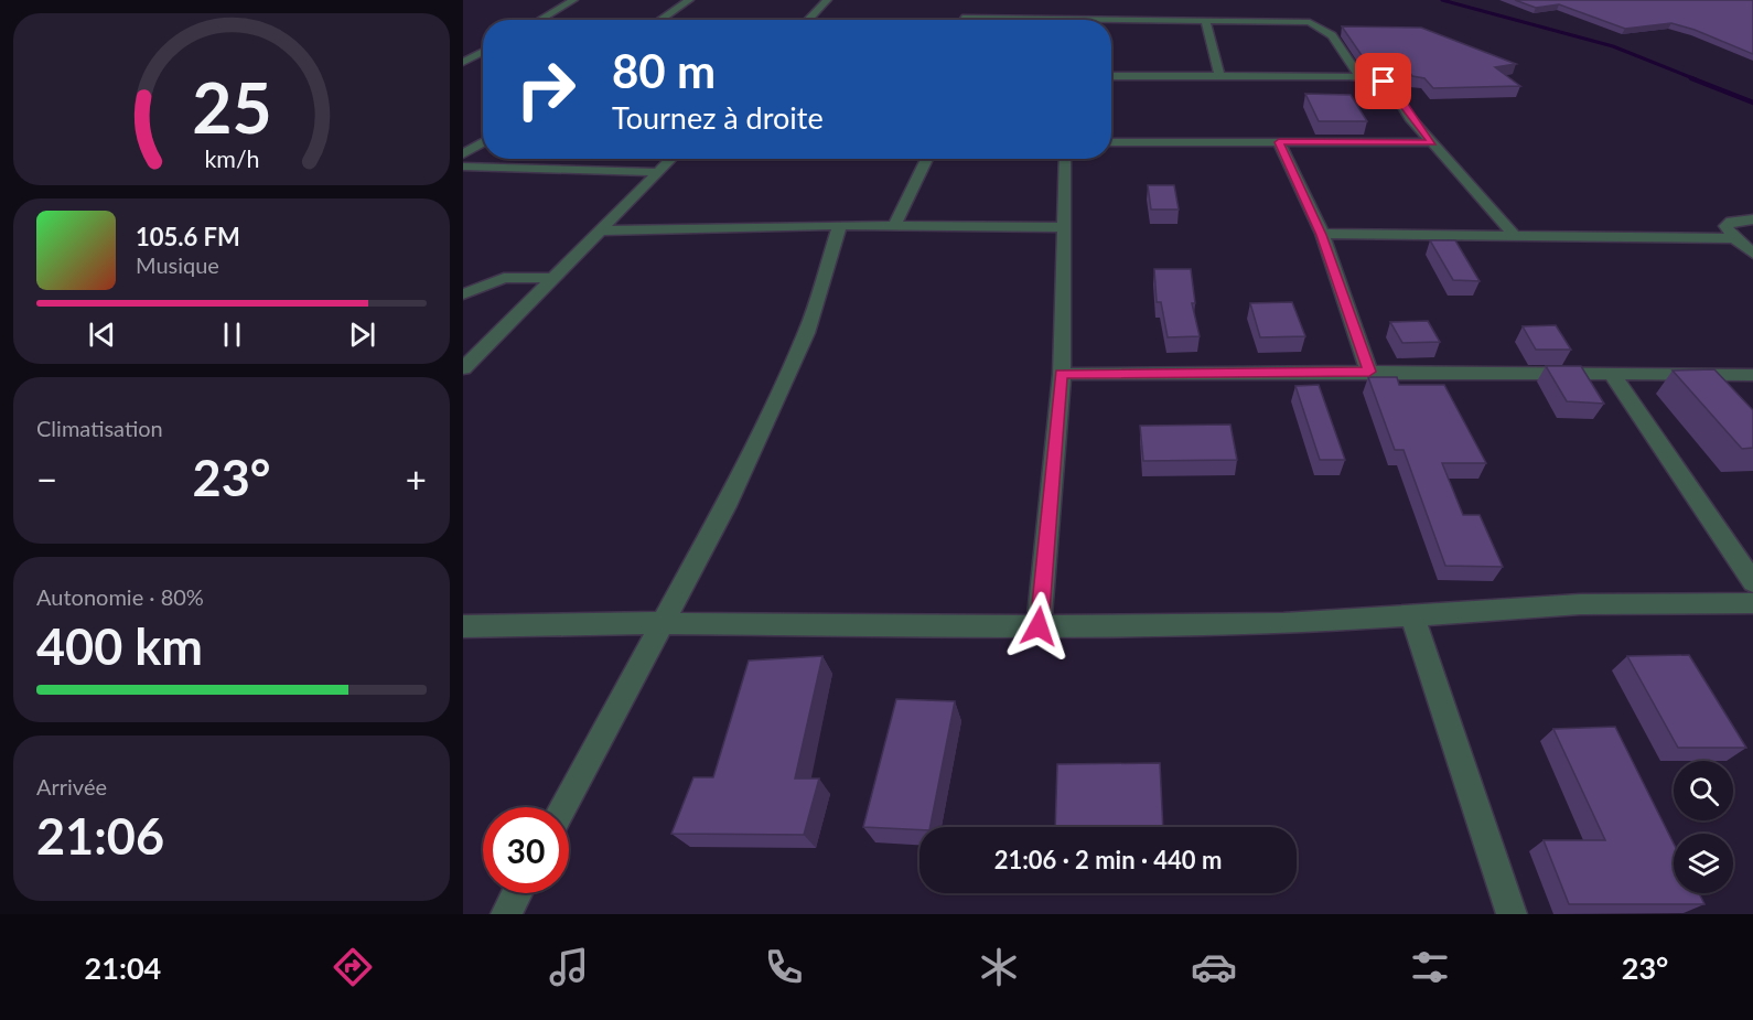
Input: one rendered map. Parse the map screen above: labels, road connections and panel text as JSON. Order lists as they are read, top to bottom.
{
  "page": {
    "turn": ["80 m", "Tournez à droite"],
    "song": ["105.6 FM", "Musique"],
    "tile": [
      "Climatisation",
      ["Autonomie · 80%", "400 km"],
      ["Arrivée", "21:06"]
    ],
    "heat": ["−", "23°", "+"],
    "limit": "30",
    "trip": "21:06 · 2 min · 440 m",
    "tabs": ["21:04", "23°"],
    "gauge": ["25", "km/h"]
  }
}
